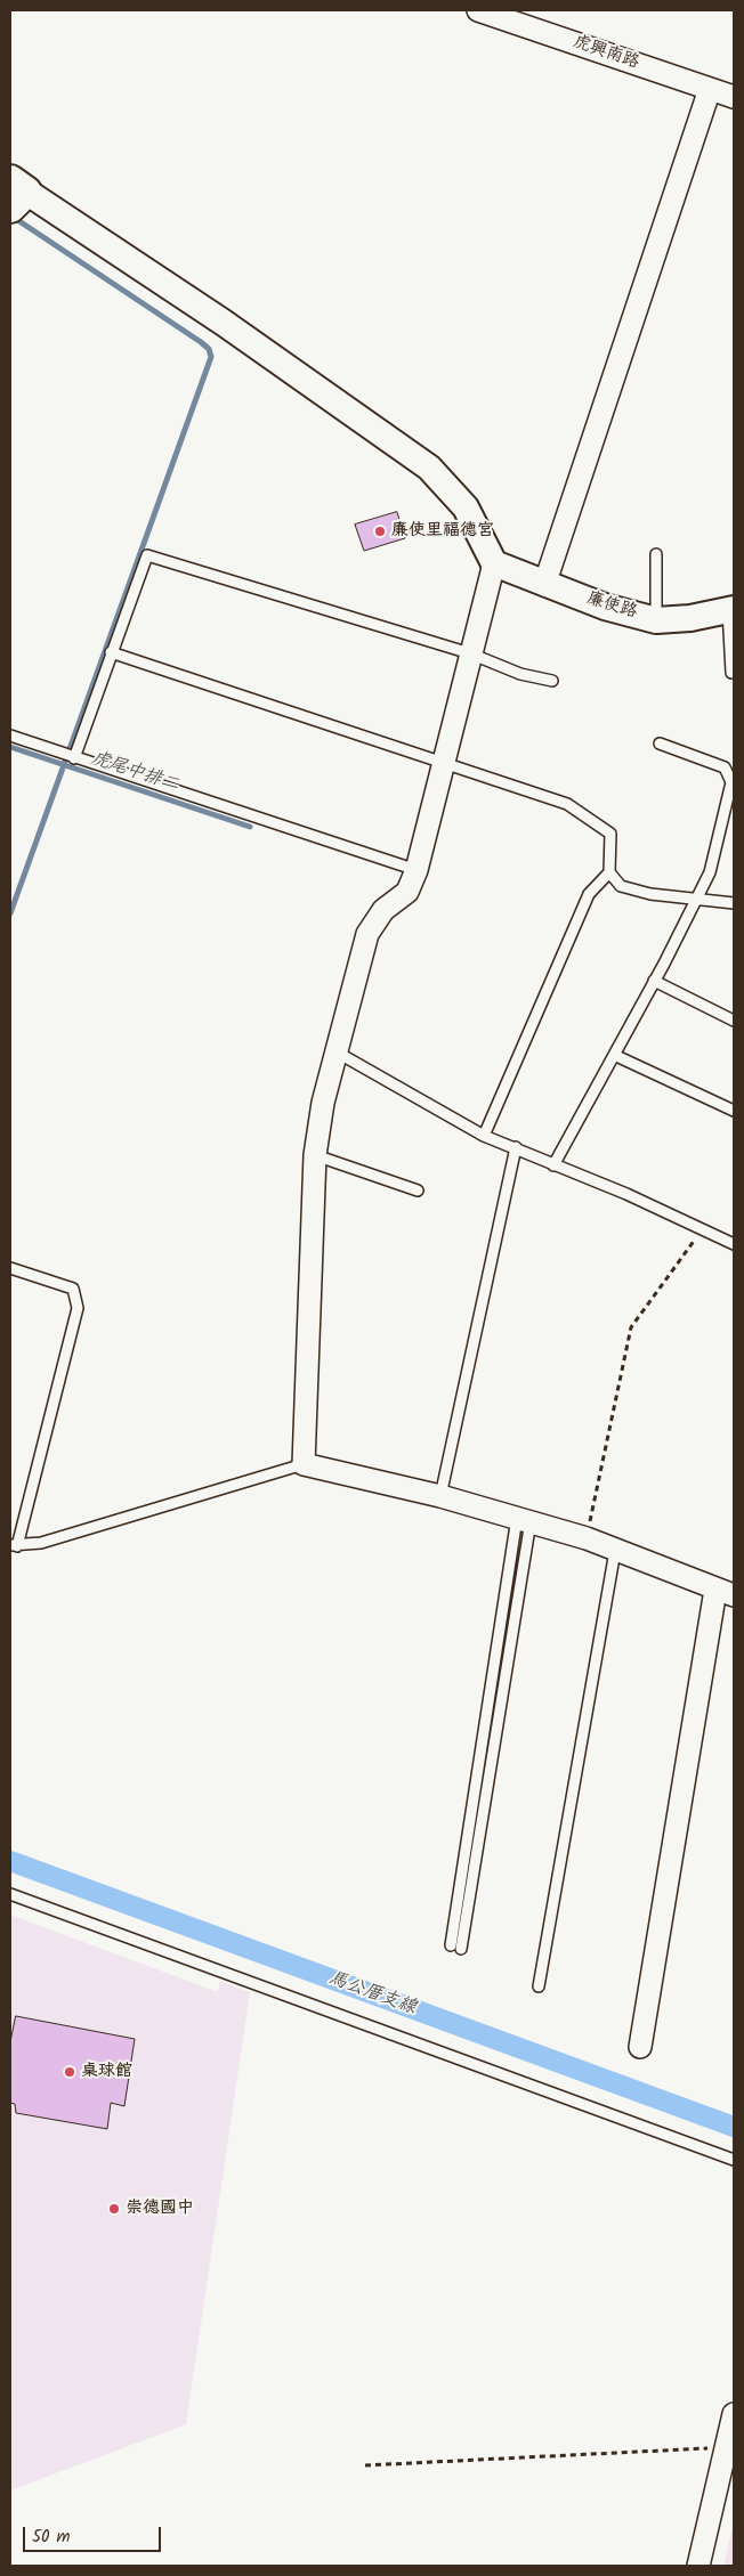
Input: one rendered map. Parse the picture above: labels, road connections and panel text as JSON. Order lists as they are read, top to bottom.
{
  "streets": {
    "street": ["虎興南路", "廉使路"]
  },
  "water": ["虎尾中排二", "馬公厝支線"],
  "places": ["廉使里福德宮", "桌球館", "崇德國中"],
  "scale_bar": "50 m"
}
